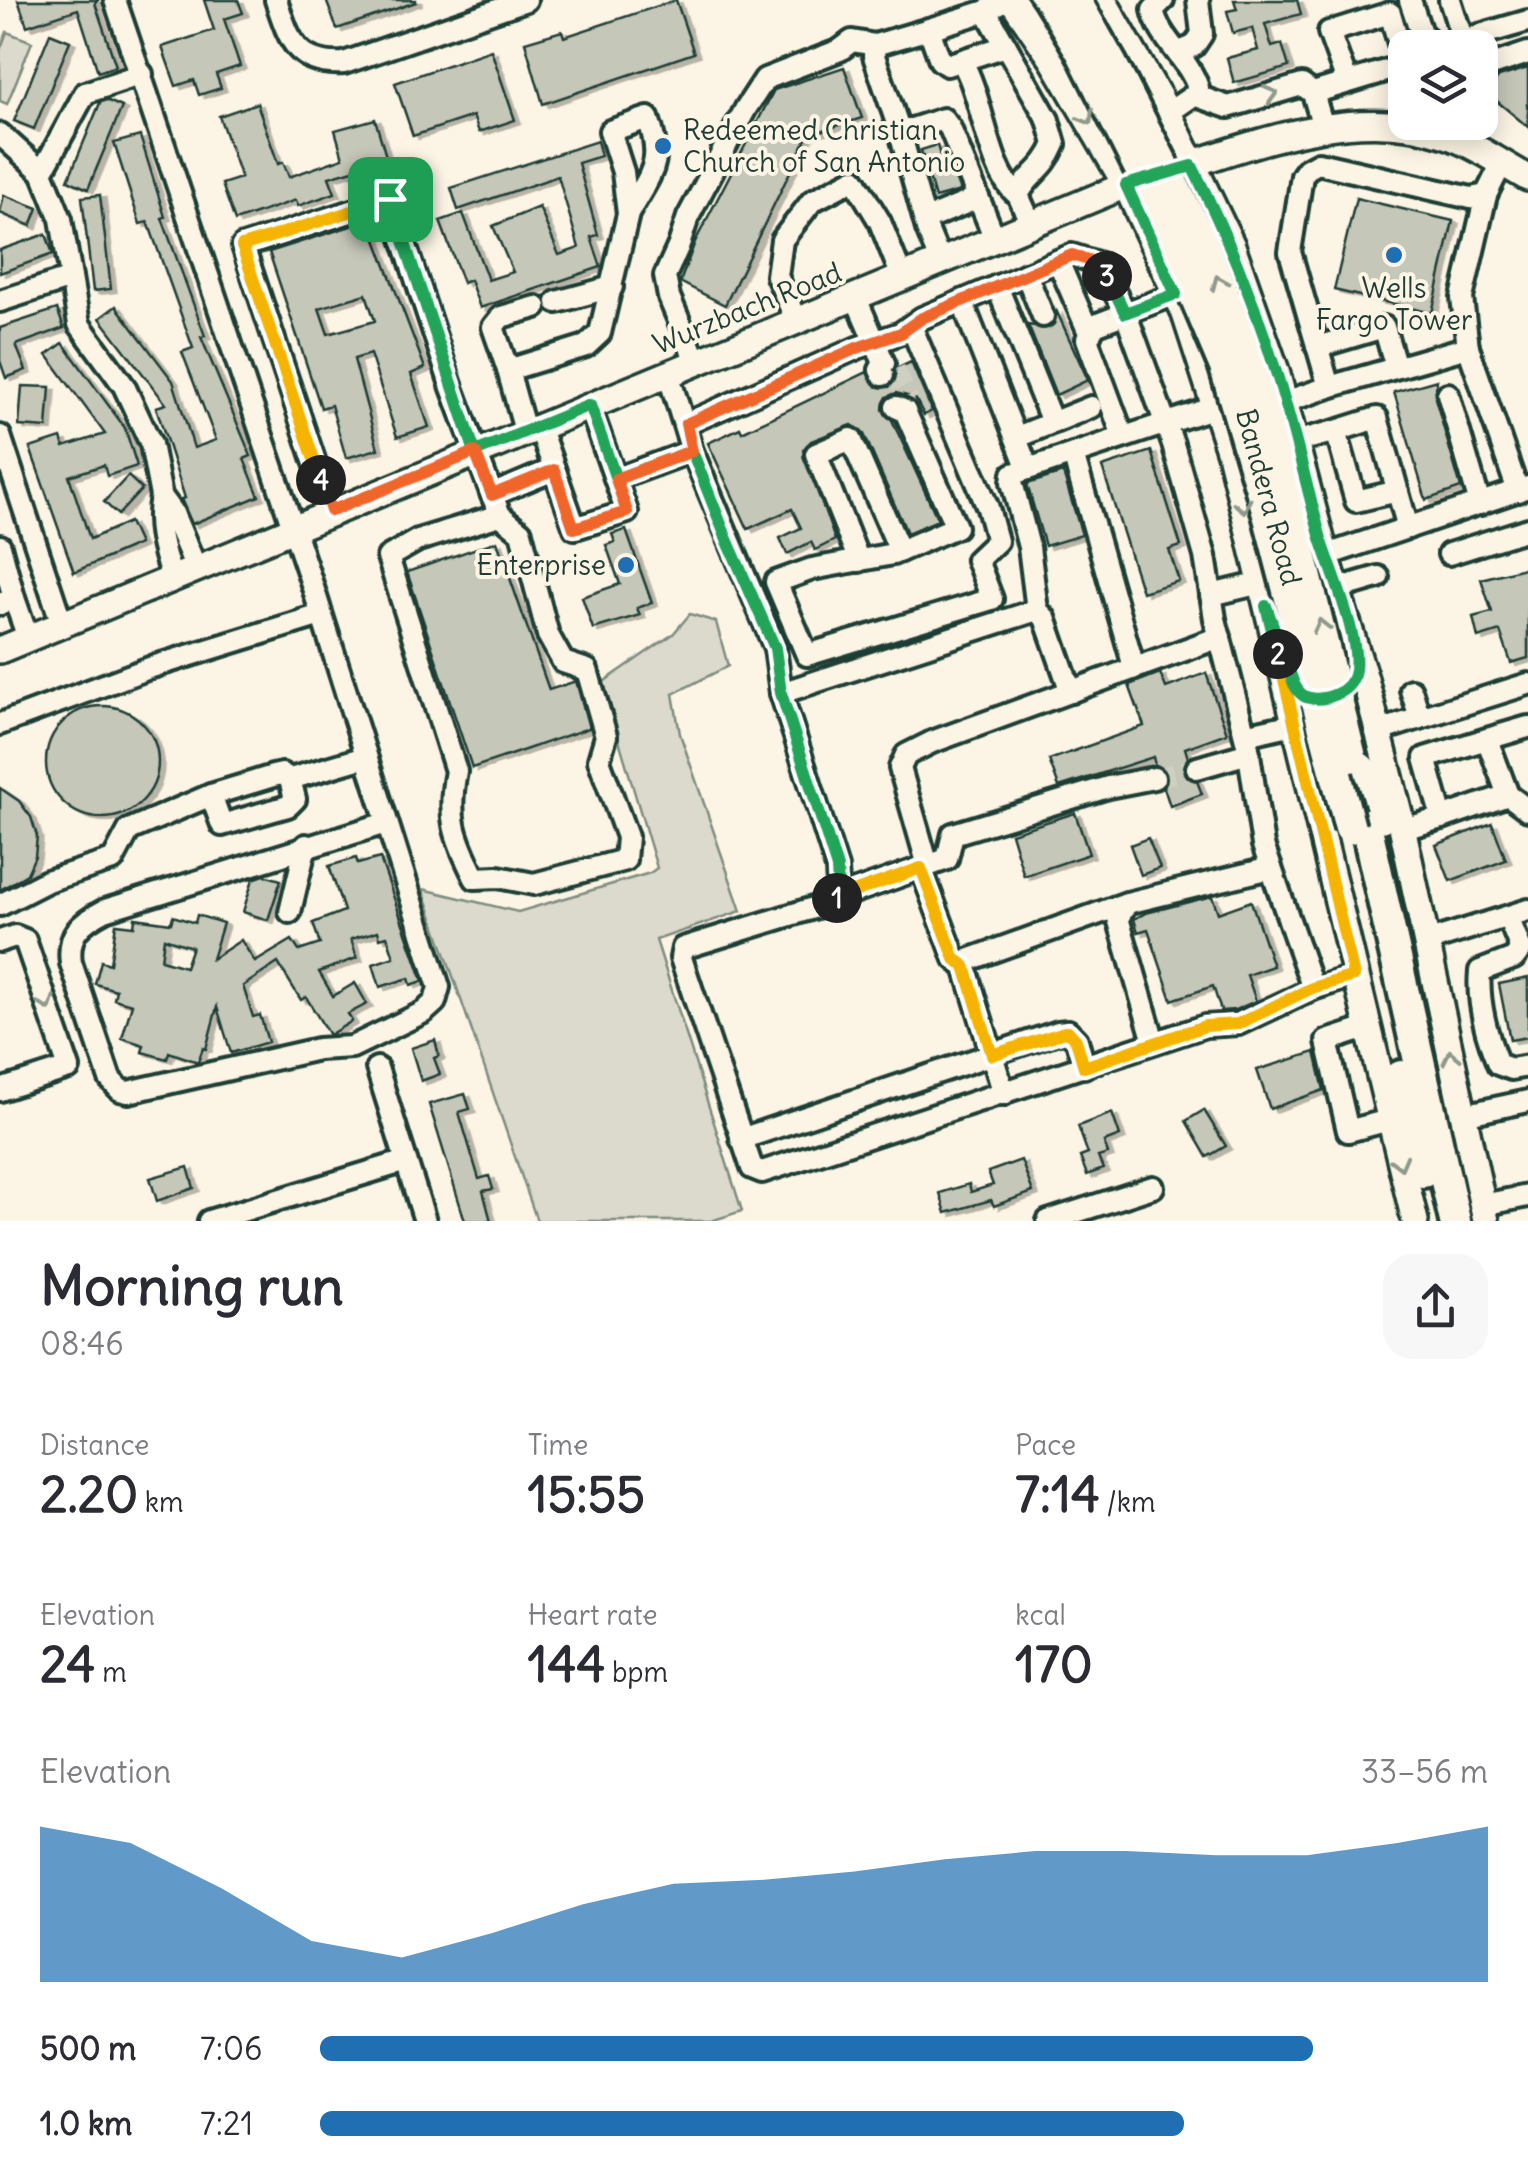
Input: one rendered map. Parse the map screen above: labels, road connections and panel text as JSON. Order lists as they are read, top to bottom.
{
  "streets": {
    "main road": ["Wurzbach Road", "Bandera Road"]
  },
  "crossings": [
    ["Wurzbach Road", "Bandera Road"]
  ],
  "places": ["Redeemed Christian Church of San Antonio", "Wells Fargo Tower", "Enterprise"],
  "page": {
    "pins": [
      "3",
      "4",
      "2",
      "1"
    ],
    "heading": ["Morning run", "08:46"],
    "stats": [
      ["Distance", "2.20 km"],
      ["Time", "15:55"],
      ["Pace", "7:14 /km"],
      ["Elevation", "24 m"],
      ["Heart rate", "144 bpm"],
      ["kcal", "170"]
    ],
    "chart": ["Elevation", "33–56 m"],
    "list": [
      {
        "name": "500 m",
        "note": "7:06"
      },
      {
        "name": "1.0 km",
        "note": "7:21"
      }
    ]
  }
}
